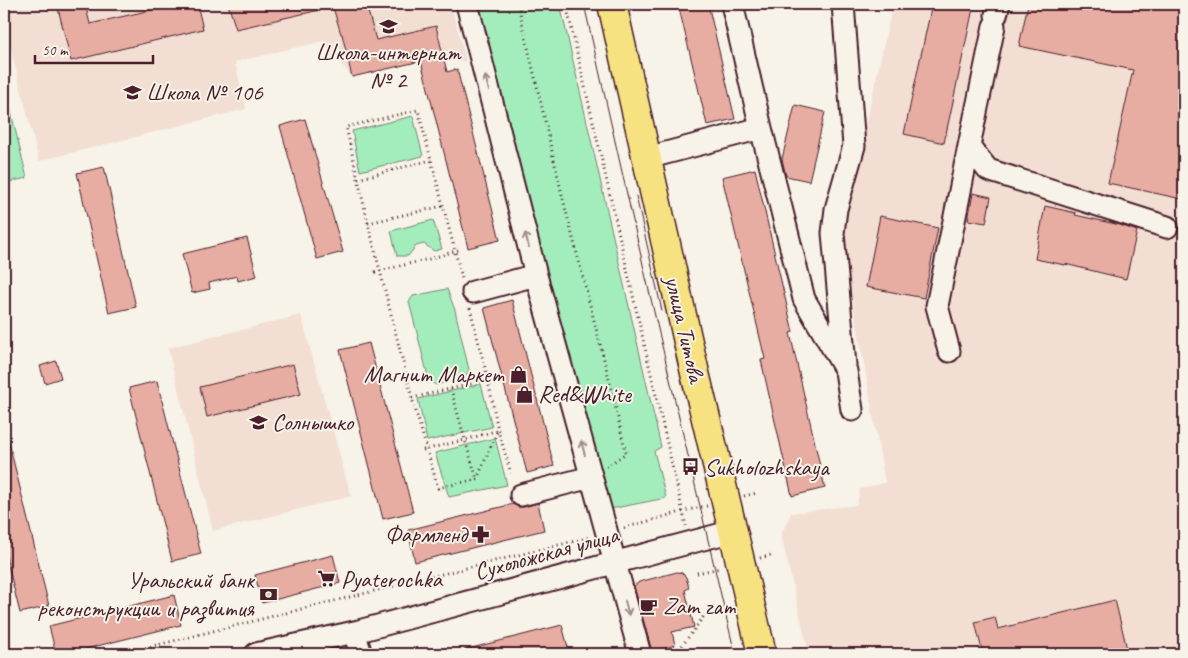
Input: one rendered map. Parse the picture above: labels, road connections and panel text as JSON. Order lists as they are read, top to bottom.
{
  "streets": {
    "main road": ["улица Титова"],
    "street": ["Сухоложская улица"]
  },
  "crossings": [
    ["улица Титова", "Сухоложская улица"]
  ],
  "places": {
    "school or university": ["Школа-интернат № 2", "Школа № 106", "Солнышко"],
    "shop": ["Магнит Маркет", "Red&White"],
    "bus stop": ["Sukholozhskaya"],
    "pharmacy": ["Фармленд"],
    "supermarket": ["Pyaterochka"],
    "bank": ["Уральский банк реконструкции и развития"],
    "cafe": ["Zam zam"]
  },
  "scale_bar": "50 m"
}
